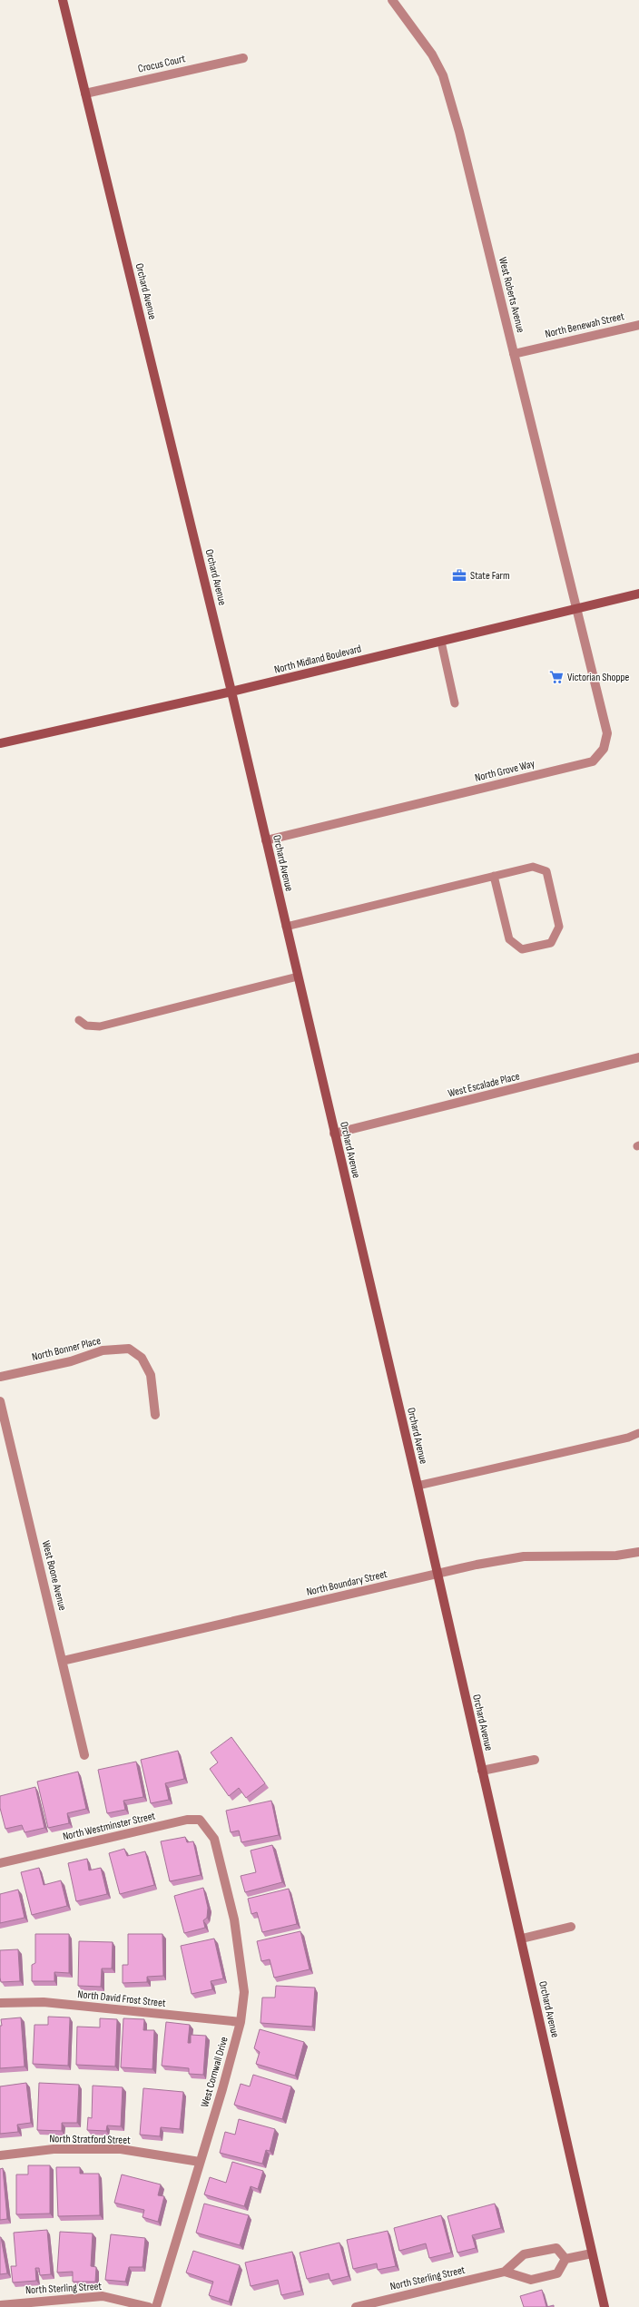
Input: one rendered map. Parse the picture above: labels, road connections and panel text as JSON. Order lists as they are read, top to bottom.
{
  "streets": {
    "street": [
      "Crocus Court",
      "Orchard Avenue",
      "West Roberts Avenue",
      "North Benewah Street",
      "North Midland Boulevard",
      "North Grove Way",
      "West Escalade Place",
      "North Bonner Place",
      "West Boone Avenue",
      "North Boundary Street",
      "North Westminster Street",
      "North David Frost Street",
      "West Cornwall Drive",
      "North Stratford Street",
      "North Sterling Street"
    ]
  },
  "crossings": [
    ["Crocus Court", "Orchard Avenue"],
    ["Orchard Avenue", "North Midland Boulevard"],
    ["Orchard Avenue", "North Grove Way"],
    ["Orchard Avenue", "West Escalade Place"],
    ["Orchard Avenue", "North Boundary Street"],
    ["West Roberts Avenue", "North Benewah Street"],
    ["West Roberts Avenue", "North Midland Boulevard"],
    ["West Roberts Avenue", "North Grove Way"],
    ["North Midland Boulevard", "North Grove Way"],
    ["West Boone Avenue", "North Boundary Street"],
    ["North Westminster Street", "West Cornwall Drive"],
    ["North David Frost Street", "West Cornwall Drive"],
    ["West Cornwall Drive", "North Stratford Street"]
  ],
  "places": {
    "office": ["State Farm"],
    "supermarket": ["Victorian Shoppe"]
  }
}
